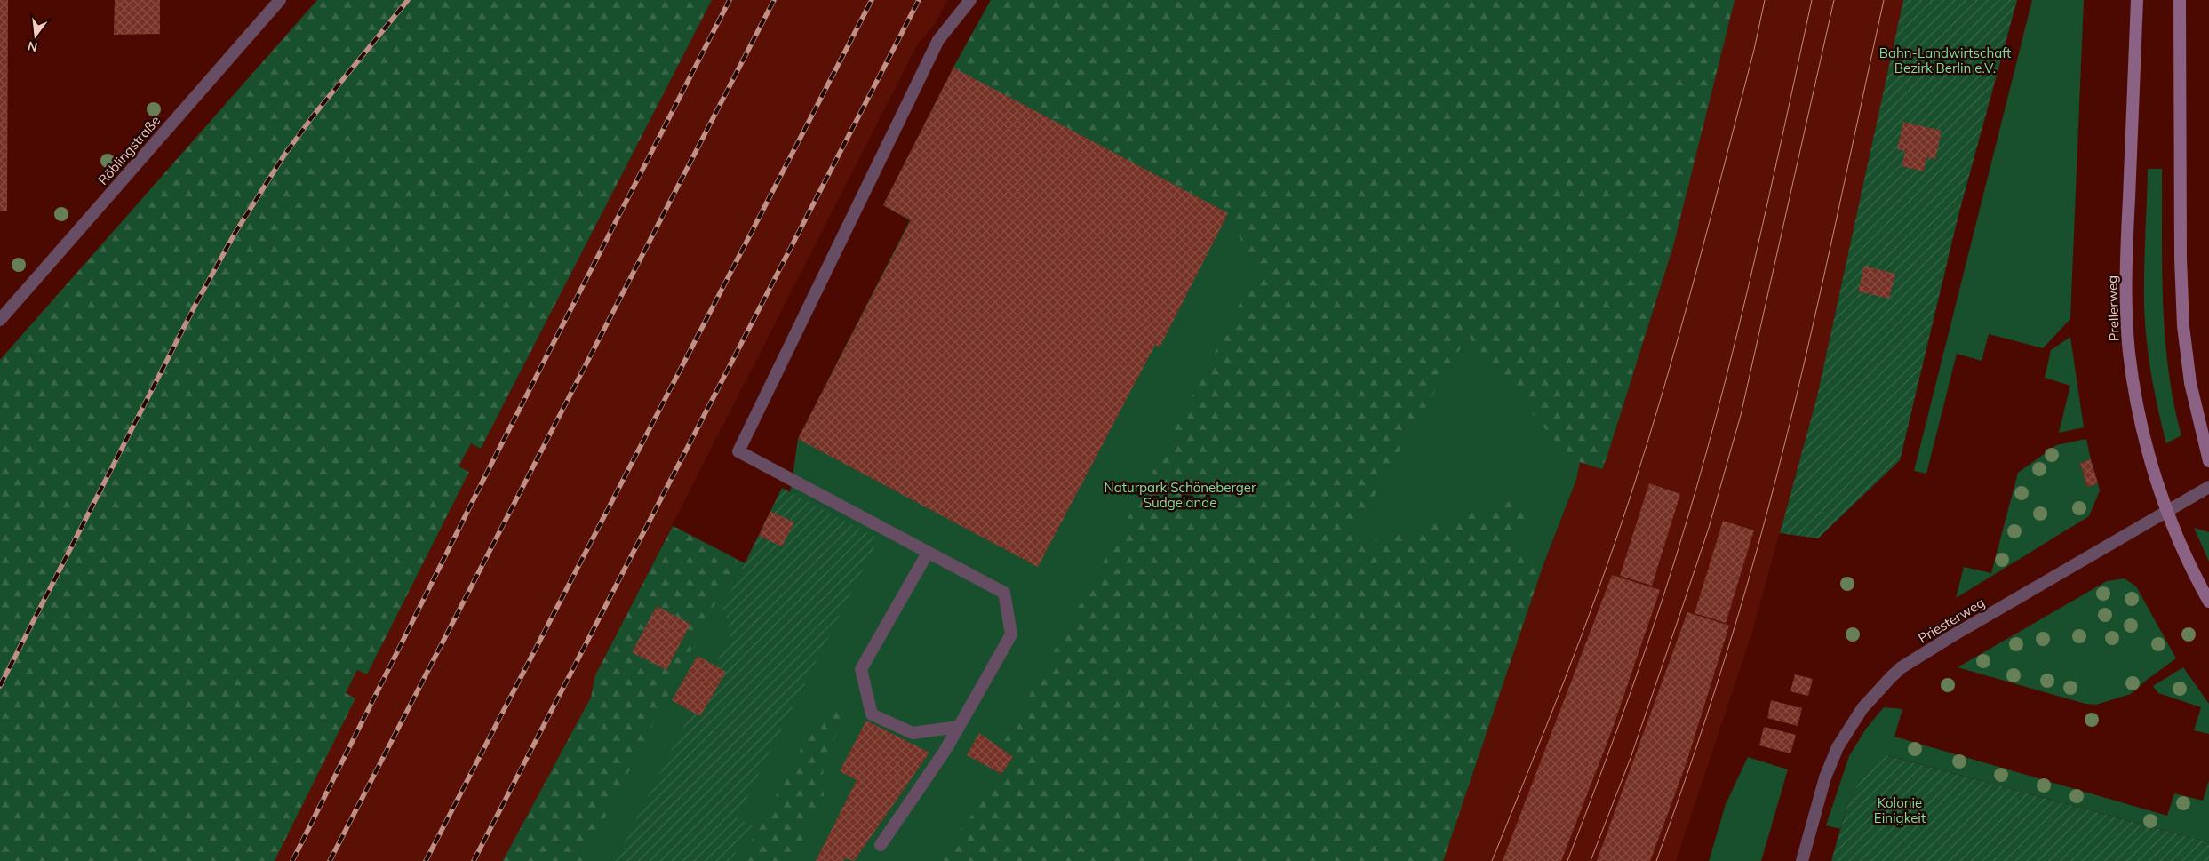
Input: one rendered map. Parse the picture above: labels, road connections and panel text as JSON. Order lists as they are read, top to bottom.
{
  "streets": {
    "main road": ["Prellerweg"],
    "street": ["Röblingstraße", "Priesterweg"]
  },
  "crossings": [
    ["Prellerweg", "Priesterweg"]
  ],
  "parks": ["Bahn-Landwirtschaft Bezirk Berlin e.V.", "Naturpark Schöneberger Südgelände", "Kolonie Einigkeit"],
  "north": "bottom"
}
